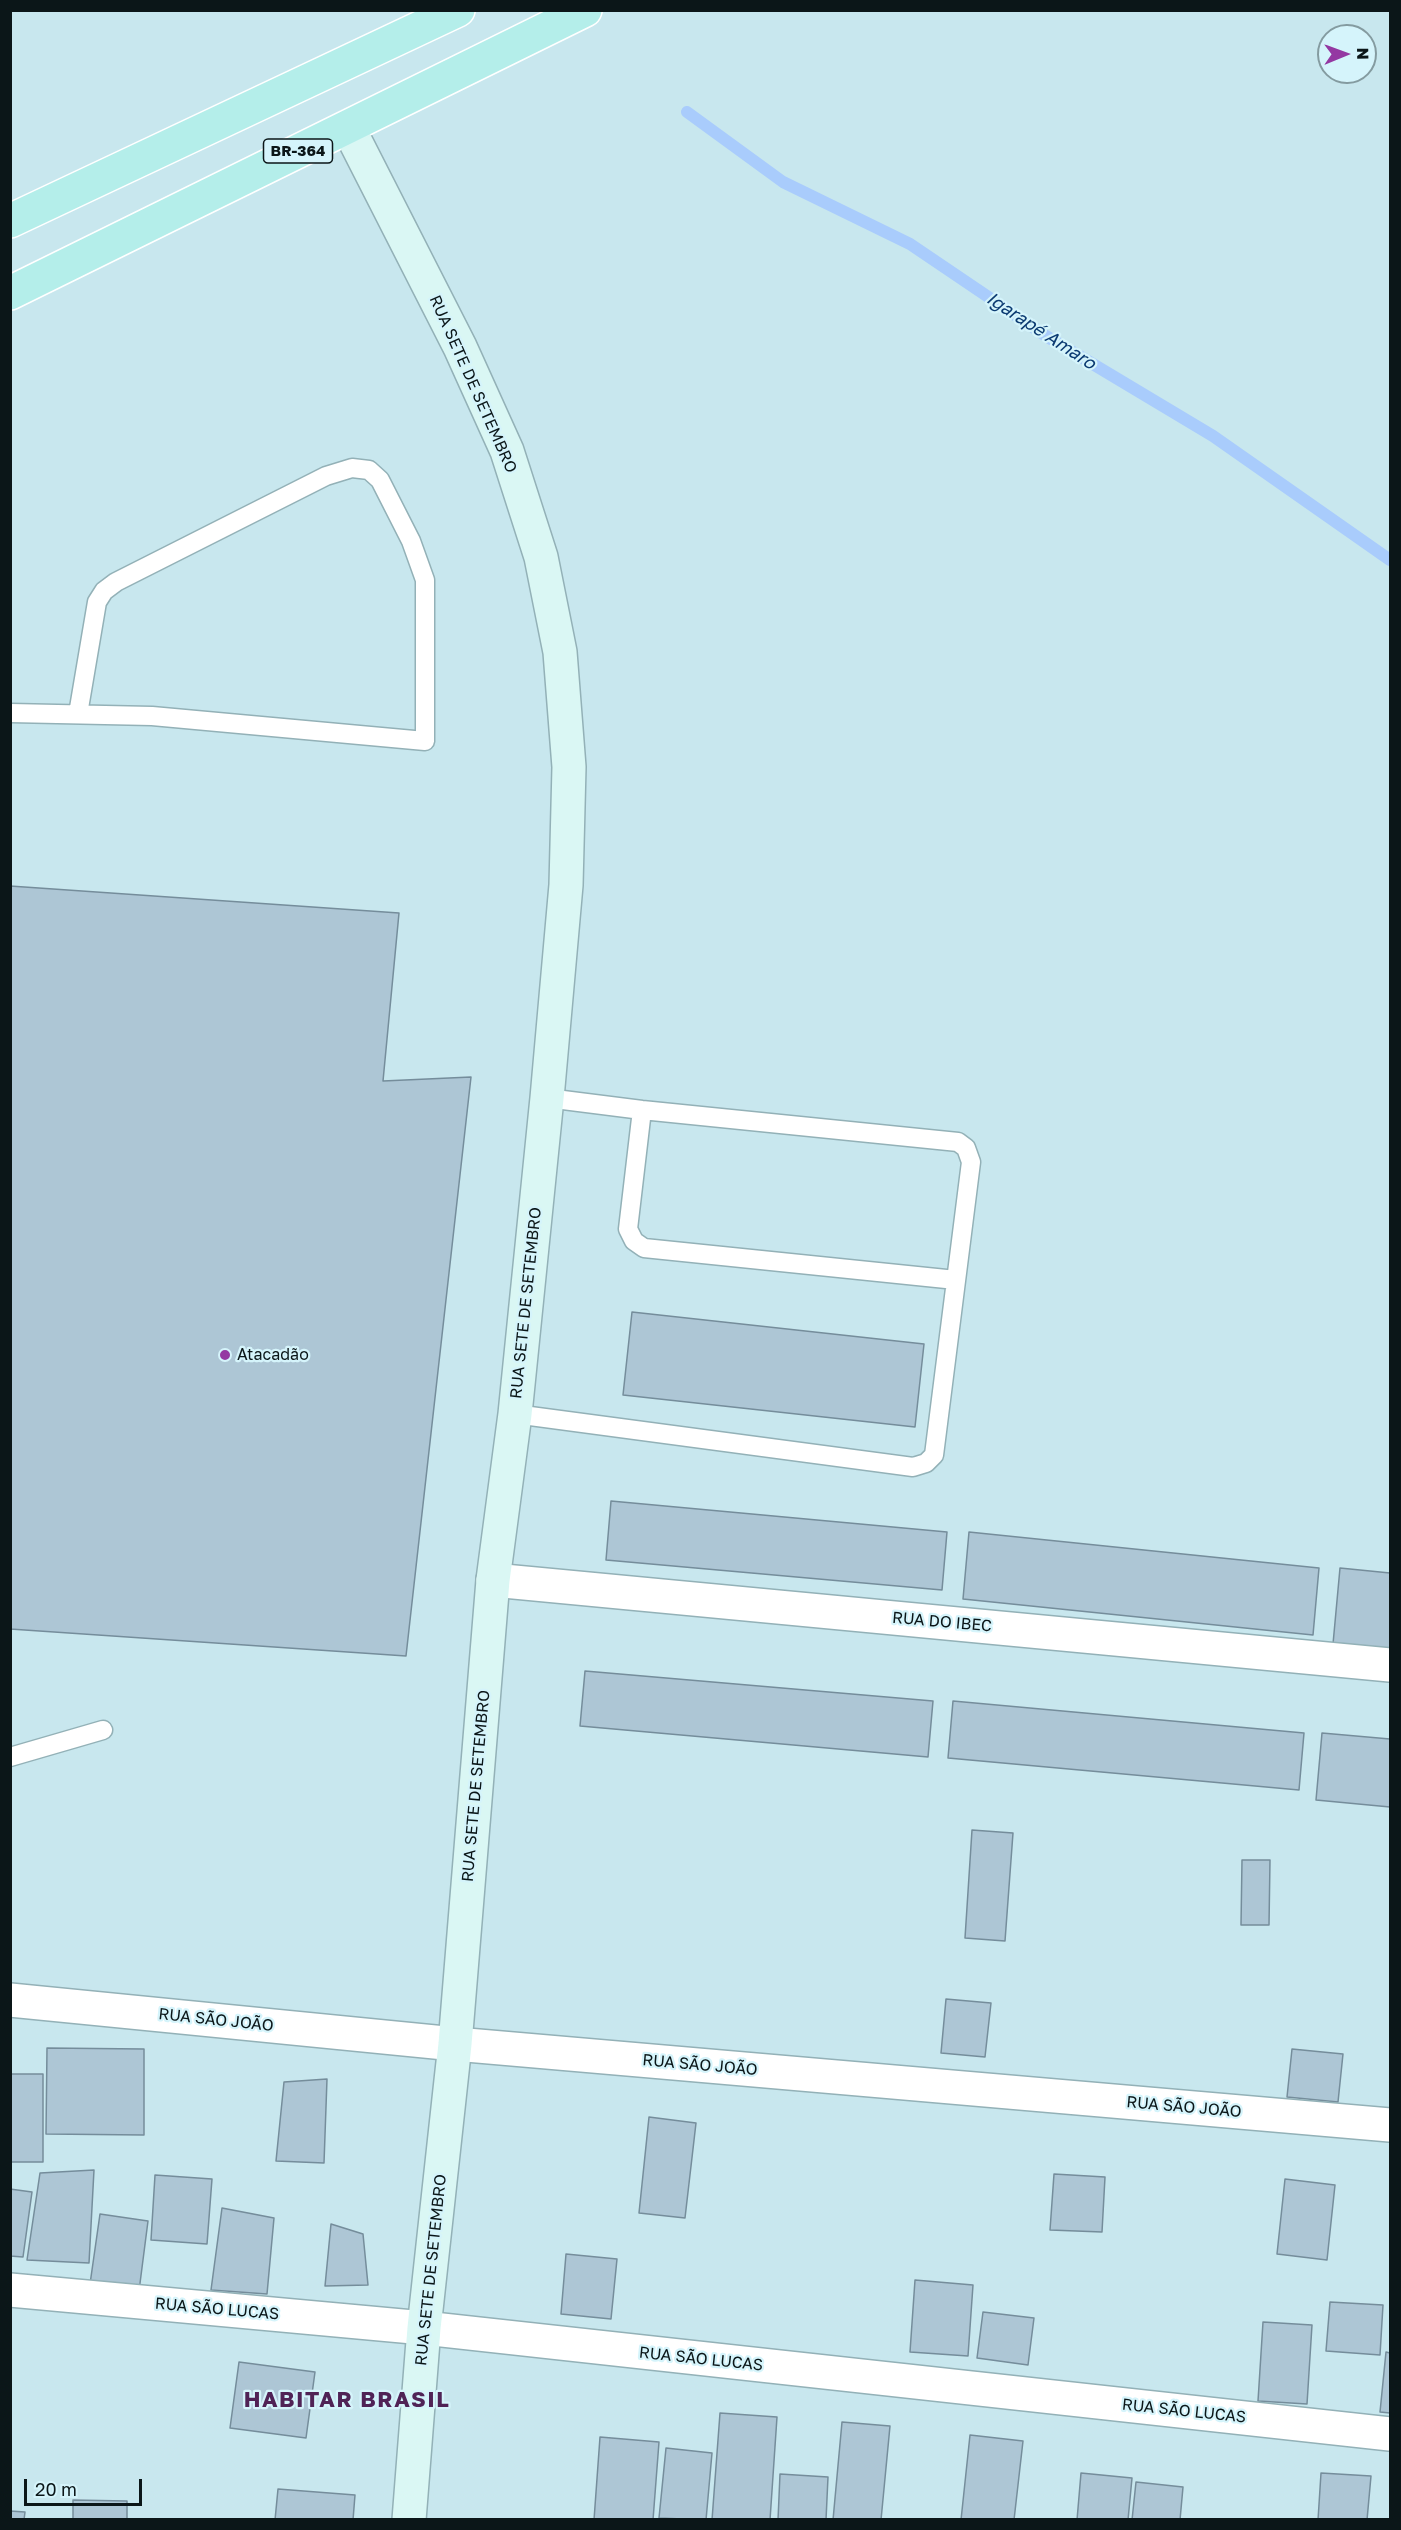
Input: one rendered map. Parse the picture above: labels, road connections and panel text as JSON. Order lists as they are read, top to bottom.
{
  "streets": {
    "main road": ["BR-364"],
    "street": [
      "RUA SETE DE SETEMBRO",
      "RUA DO IBEC",
      "RUA SÃO JOÃO",
      "RUA SÃO LUCAS"
    ]
  },
  "crossings": [
    ["BR-364", "RUA SETE DE SETEMBRO"],
    ["RUA SETE DE SETEMBRO", "RUA DO IBEC"],
    ["RUA SETE DE SETEMBRO", "RUA SÃO JOÃO"],
    ["RUA SETE DE SETEMBRO", "RUA SÃO LUCAS"]
  ],
  "districts": ["HABITAR BRASIL"],
  "water": ["Igarapé Amaro"],
  "places": ["Atacadão"],
  "scale_bar": "20 m",
  "north": "right"
}
